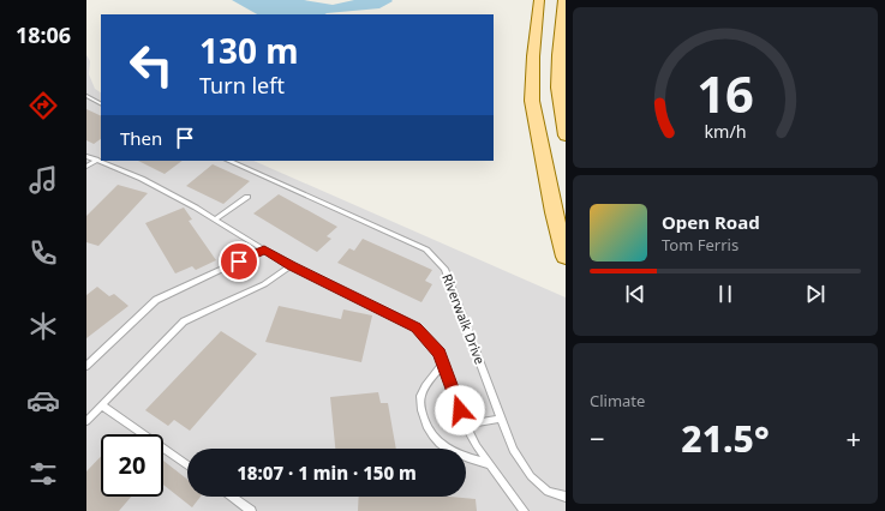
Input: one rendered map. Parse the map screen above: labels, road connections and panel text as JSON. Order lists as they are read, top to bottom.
{
  "streets": {
    "lane": ["Riverwalk Drive"]
  },
  "page": {
    "tabs": "18:06",
    "turn": ["130 m", "Turn left"],
    "then": "Then",
    "song": ["Open Road", "Tom Ferris"],
    "tile": "Climate",
    "heat": ["−", "21.5°", "+"],
    "limit": "20",
    "trip": "18:07 · 1 min · 150 m",
    "gauge": ["16", "km/h"]
  }
}
